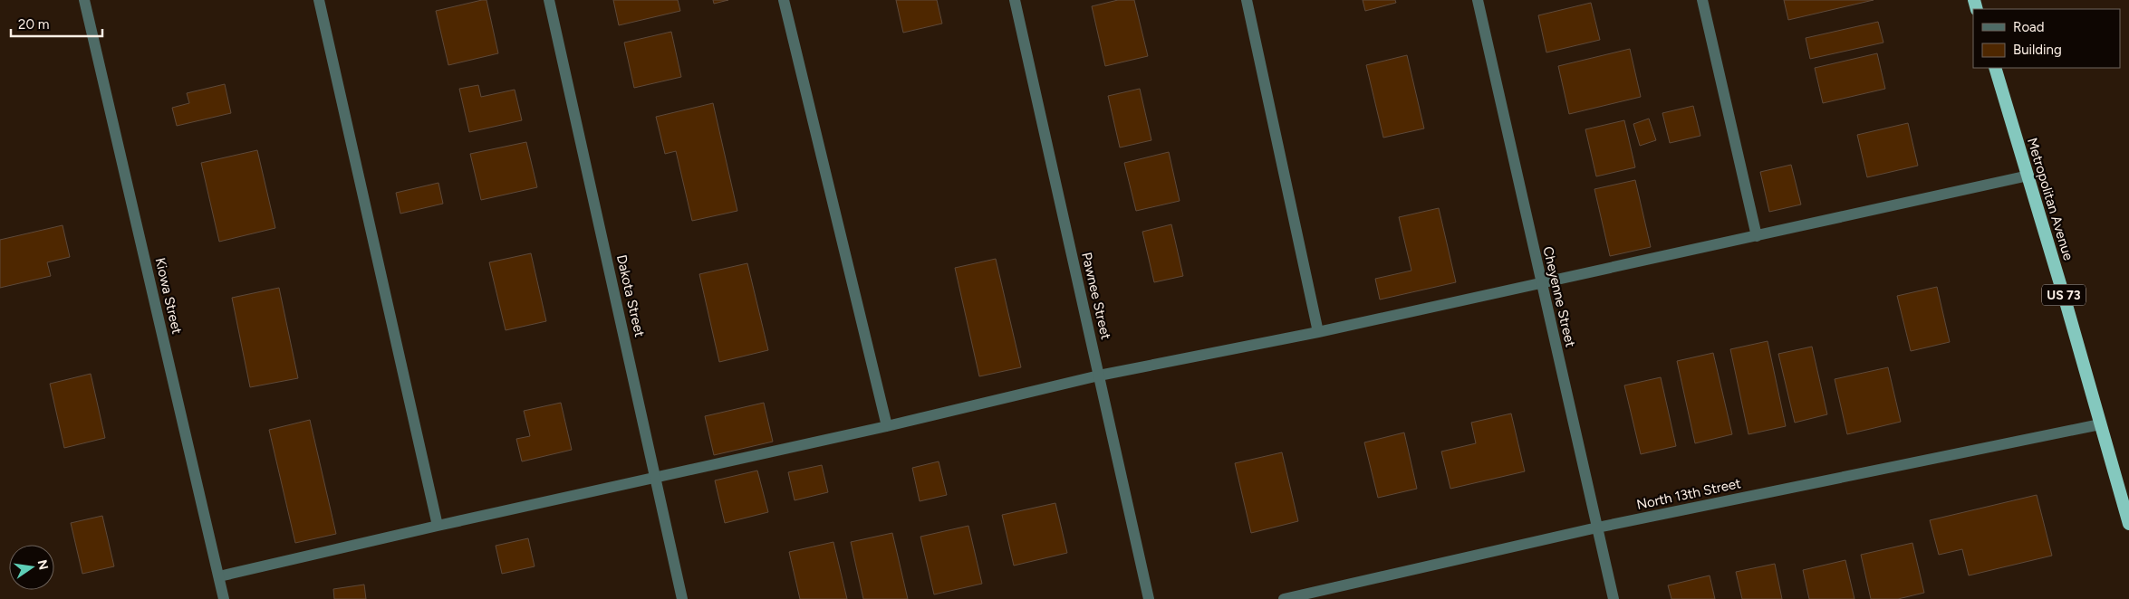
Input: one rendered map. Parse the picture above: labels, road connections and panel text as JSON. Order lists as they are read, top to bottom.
{
  "streets": {
    "highway": ["Metropolitan Avenue", "US 73"],
    "street": [
      "Kiowa Street",
      "Dakota Street",
      "Pawnee Street",
      "Cheyenne Street",
      "North 13th Street"
    ]
  },
  "crossings": [
    ["Metropolitan Avenue", "North 13th Street"],
    ["Cheyenne Street", "North 13th Street"]
  ],
  "legend": ["Road", "Building"],
  "scale_bar": "20 m",
  "north": "right"
}
